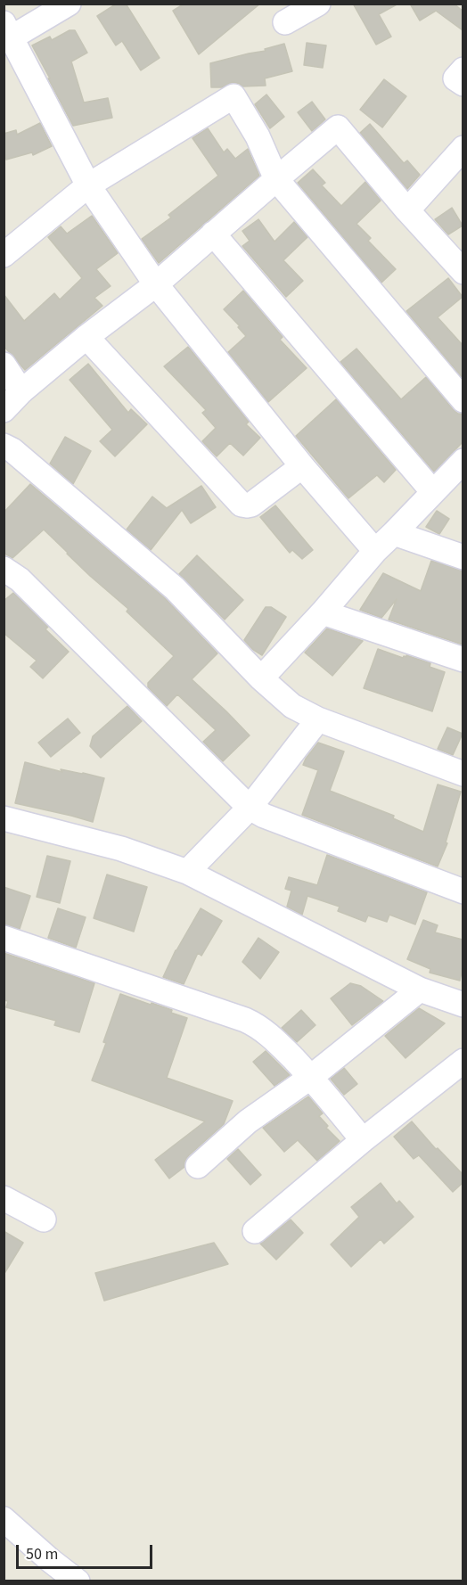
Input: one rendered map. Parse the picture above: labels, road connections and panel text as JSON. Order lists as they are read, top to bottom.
{
  "scale_bar": "50 m"
}
